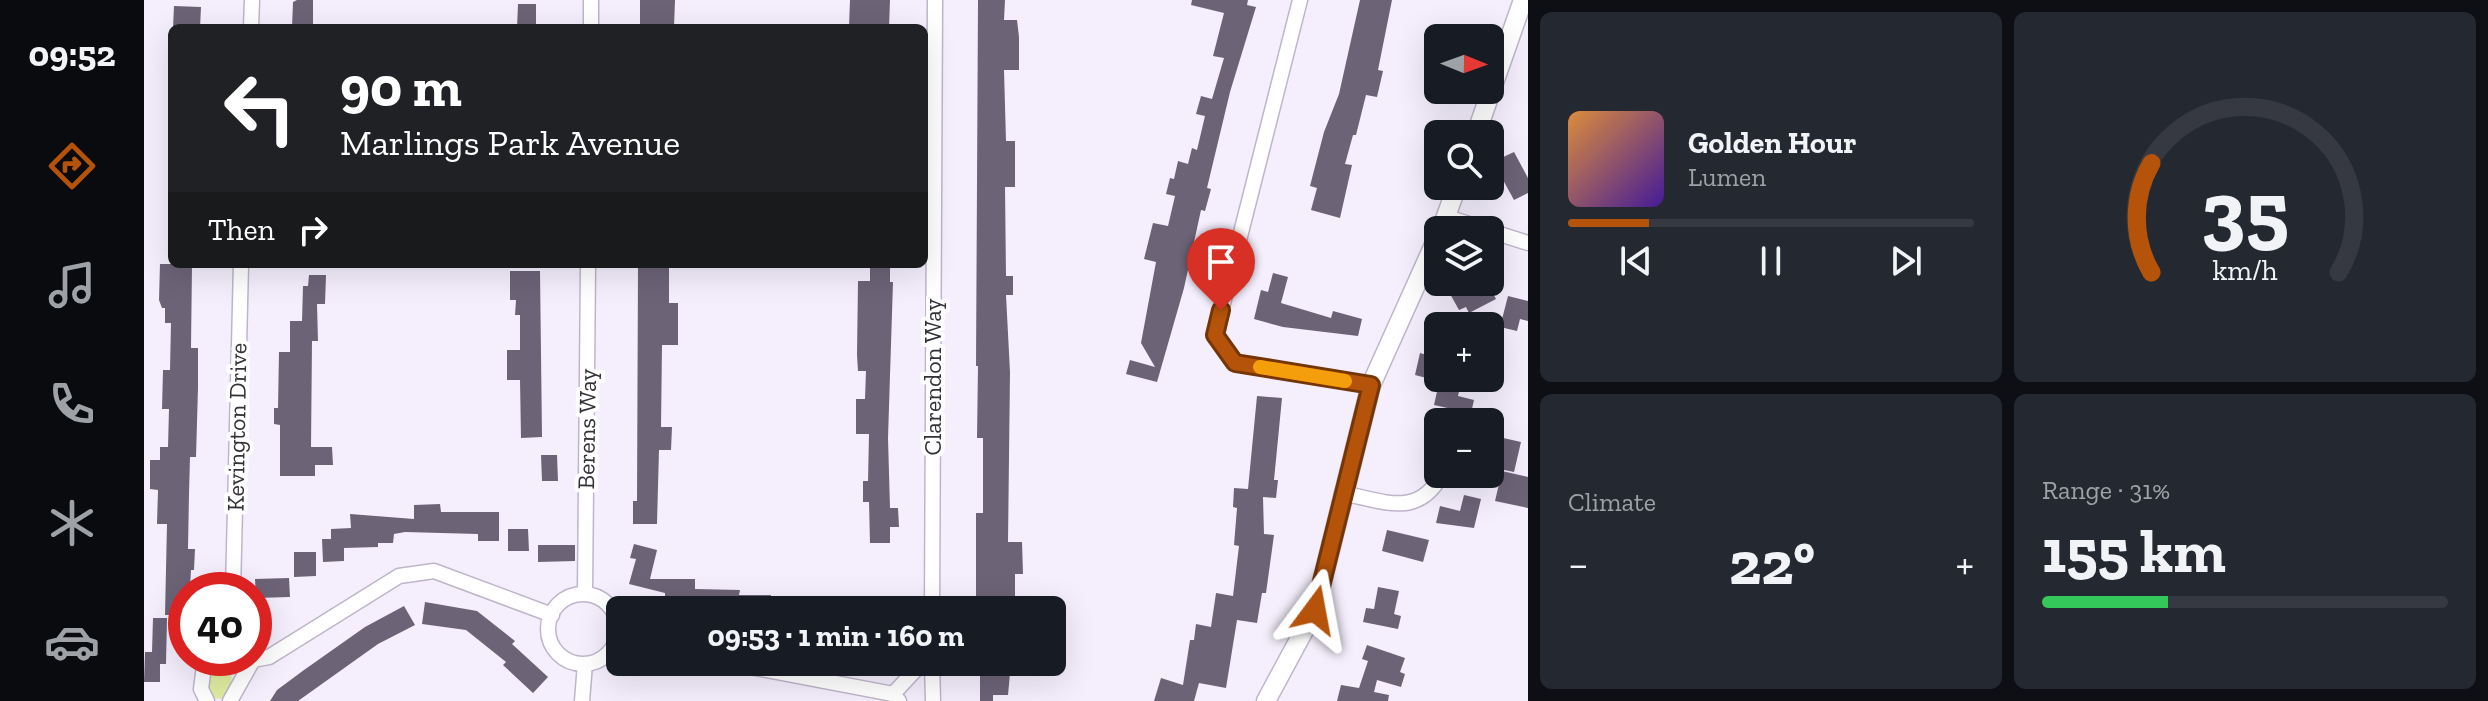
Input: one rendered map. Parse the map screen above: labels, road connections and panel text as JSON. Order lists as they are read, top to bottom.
{
  "streets": {
    "street": ["Clarendon Way", "Kevington Drive", "Berens Way"]
  },
  "north": "right",
  "page": {
    "tabs": "09:52",
    "map_buttons": ["+", "−"],
    "turn": ["90 m", "Marlings Park Avenue"],
    "song": ["Golden Hour", "Lumen"],
    "then": "Then",
    "tile": [
      "Climate",
      ["Range · 31%", "155 km"]
    ],
    "heat": ["−", "22°", "+"],
    "limit": "40",
    "trip": "09:53 · 1 min · 160 m",
    "gauge": ["35", "km/h"]
  }
}
